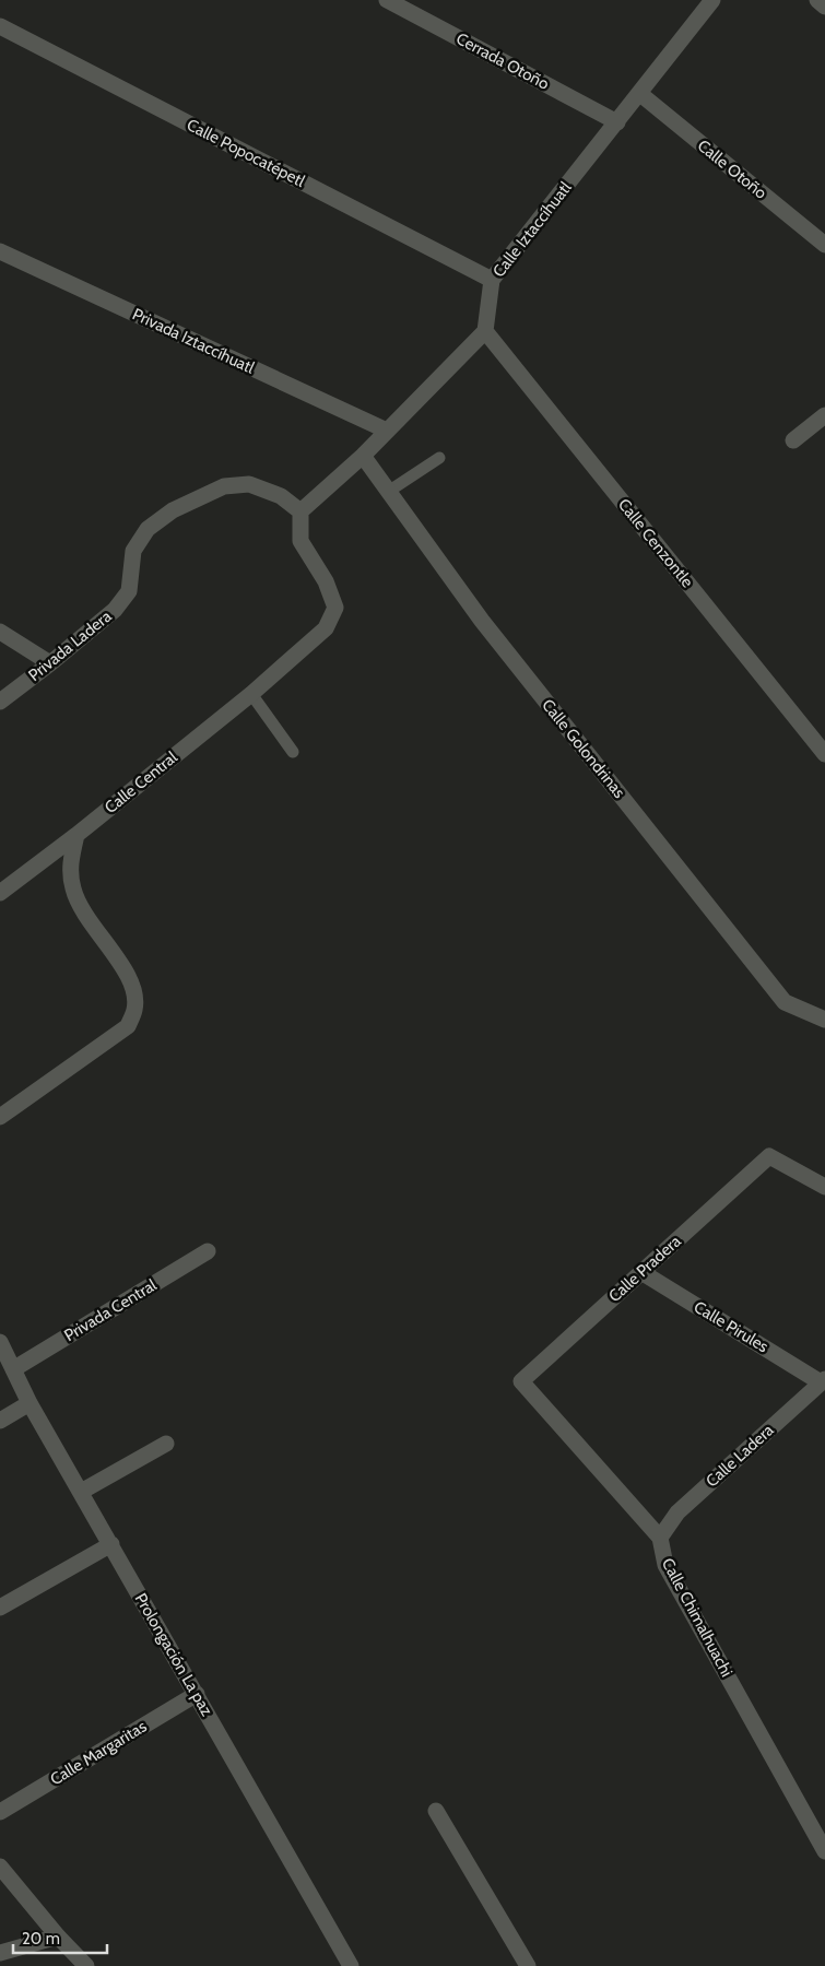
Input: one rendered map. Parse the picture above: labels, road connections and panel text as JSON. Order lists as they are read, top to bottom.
{
  "streets": {
    "street": [
      "Cerrada Otoño",
      "Calle Popocatépetl",
      "Calle Otoño",
      "Calle Iztaccíhuatl",
      "Privada Iztaccíhuatl",
      "Calle Cenzontle",
      "Privada Ladera",
      "Calle Golondrinas",
      "Calle Central",
      "Calle Pradera",
      "Privada Central",
      "Calle Pirules",
      "Calle Ladera",
      "Calle Chimalhuachi",
      "Prolongación La paz",
      "Calle Margaritas"
    ]
  },
  "crossings": [
    ["Cerrada Otoño", "Calle Iztaccíhuatl"],
    ["Calle Popocatépetl", "Calle Iztaccíhuatl"],
    ["Calle Otoño", "Calle Iztaccíhuatl"],
    ["Calle Iztaccíhuatl", "Calle Cenzontle"],
    ["Privada Ladera", "Calle Central"],
    ["Calle Pradera", "Calle Pirules"],
    ["Calle Pradera", "Calle Chimalhuachi"],
    ["Privada Central", "Prolongación La paz"],
    ["Calle Pirules", "Calle Ladera"],
    ["Calle Ladera", "Calle Chimalhuachi"],
    ["Prolongación La paz", "Calle Margaritas"]
  ],
  "scale_bar": "20 m"
}
